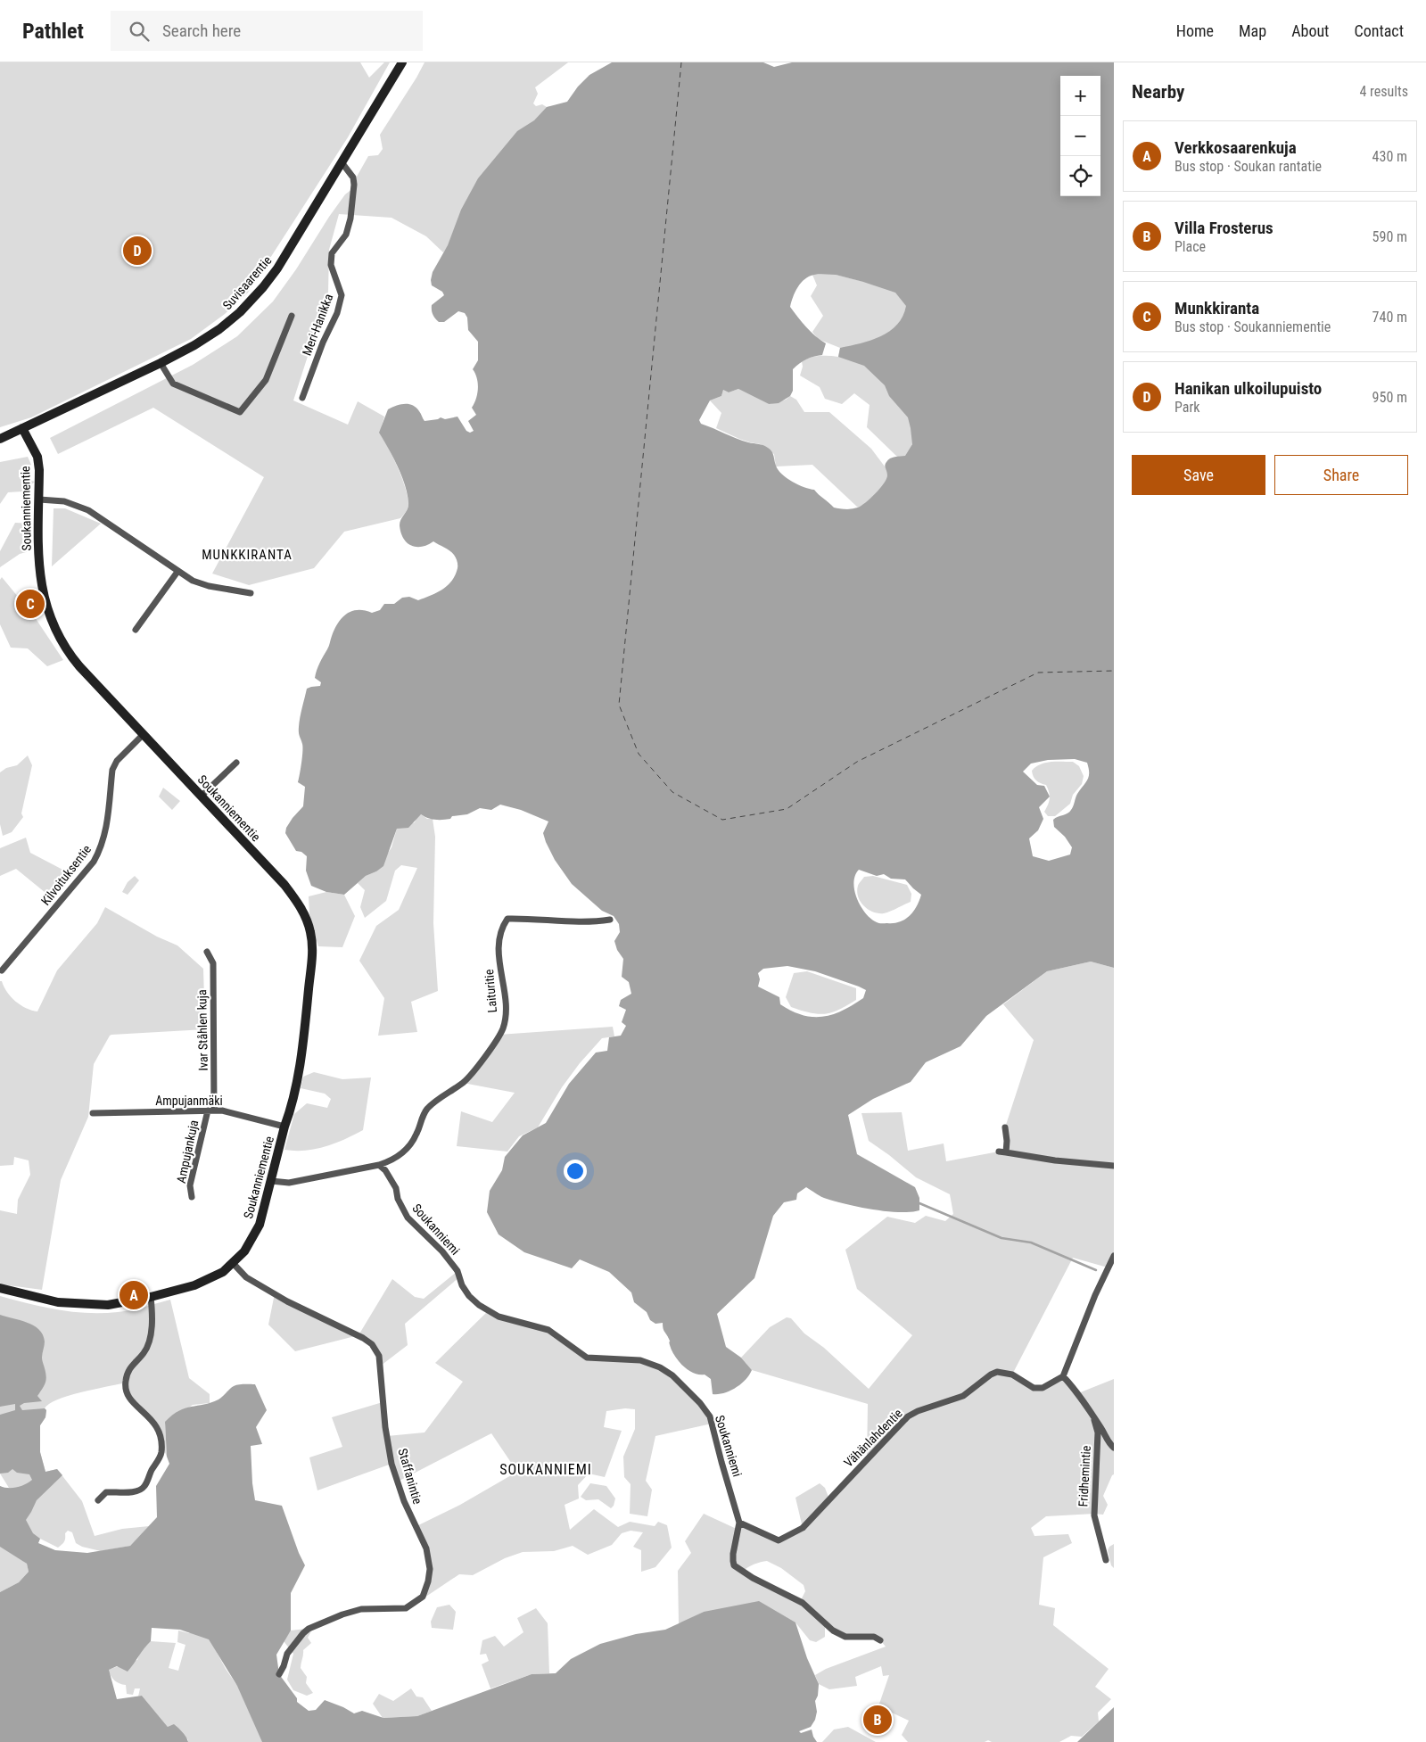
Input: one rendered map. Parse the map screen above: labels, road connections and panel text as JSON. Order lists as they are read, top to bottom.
{
  "streets": {
    "street": [
      "Suvisaarentie",
      "Meri-Hanikka",
      "Soukanniementie",
      "Kilvoituksentie",
      "Laituritie",
      "Ivar Ståhlen kuja",
      "Ampujanmäki",
      "Ampujankuja",
      "Soukanniemi",
      "Vähänlahdentie",
      "Staffanintie",
      "Fridhemintie"
    ]
  },
  "crossings": [
    ["Suvisaarentie", "Meri-Hanikka"],
    ["Suvisaarentie", "Soukanniementie"],
    ["Soukanniementie", "Kilvoituksentie"],
    ["Soukanniementie", "Ampujanmäki"],
    ["Soukanniementie", "Staffanintie"],
    ["Laituritie", "Soukanniemi"],
    ["Ivar Ståhlen kuja", "Ampujanmäki"],
    ["Ivar Ståhlen kuja", "Ampujankuja"],
    ["Ampujanmäki", "Ampujankuja"],
    ["Soukanniemi", "Vähänlahdentie"]
  ],
  "districts": ["MUNKKIRANTA", "SOUKANNIEMI"],
  "page": {
    "header": "Pathlet",
    "search": "Search here",
    "nav": [
      "Home",
      "Map",
      "About",
      "Contact"
    ],
    "heading": ["Nearby", "4 results"],
    "map_buttons": ["+", "−"],
    "list": [
      {
        "mark": "A",
        "name": "Verkkosaarenkuja",
        "note": "Bus stop · Soukan rantatie",
        "value": "430 m"
      },
      {
        "mark": "B",
        "name": "Villa Frosterus",
        "note": "Place",
        "value": "590 m"
      },
      {
        "mark": "C",
        "name": "Munkkiranta",
        "note": "Bus stop · Soukanniementie",
        "value": "740 m"
      },
      {
        "mark": "D",
        "name": "Hanikan ulkoilupuisto",
        "note": "Park",
        "value": "950 m"
      }
    ],
    "pins": [
      "D",
      "C",
      "A",
      "B"
    ],
    "buttons": ["Save", "Share"]
  }
}
